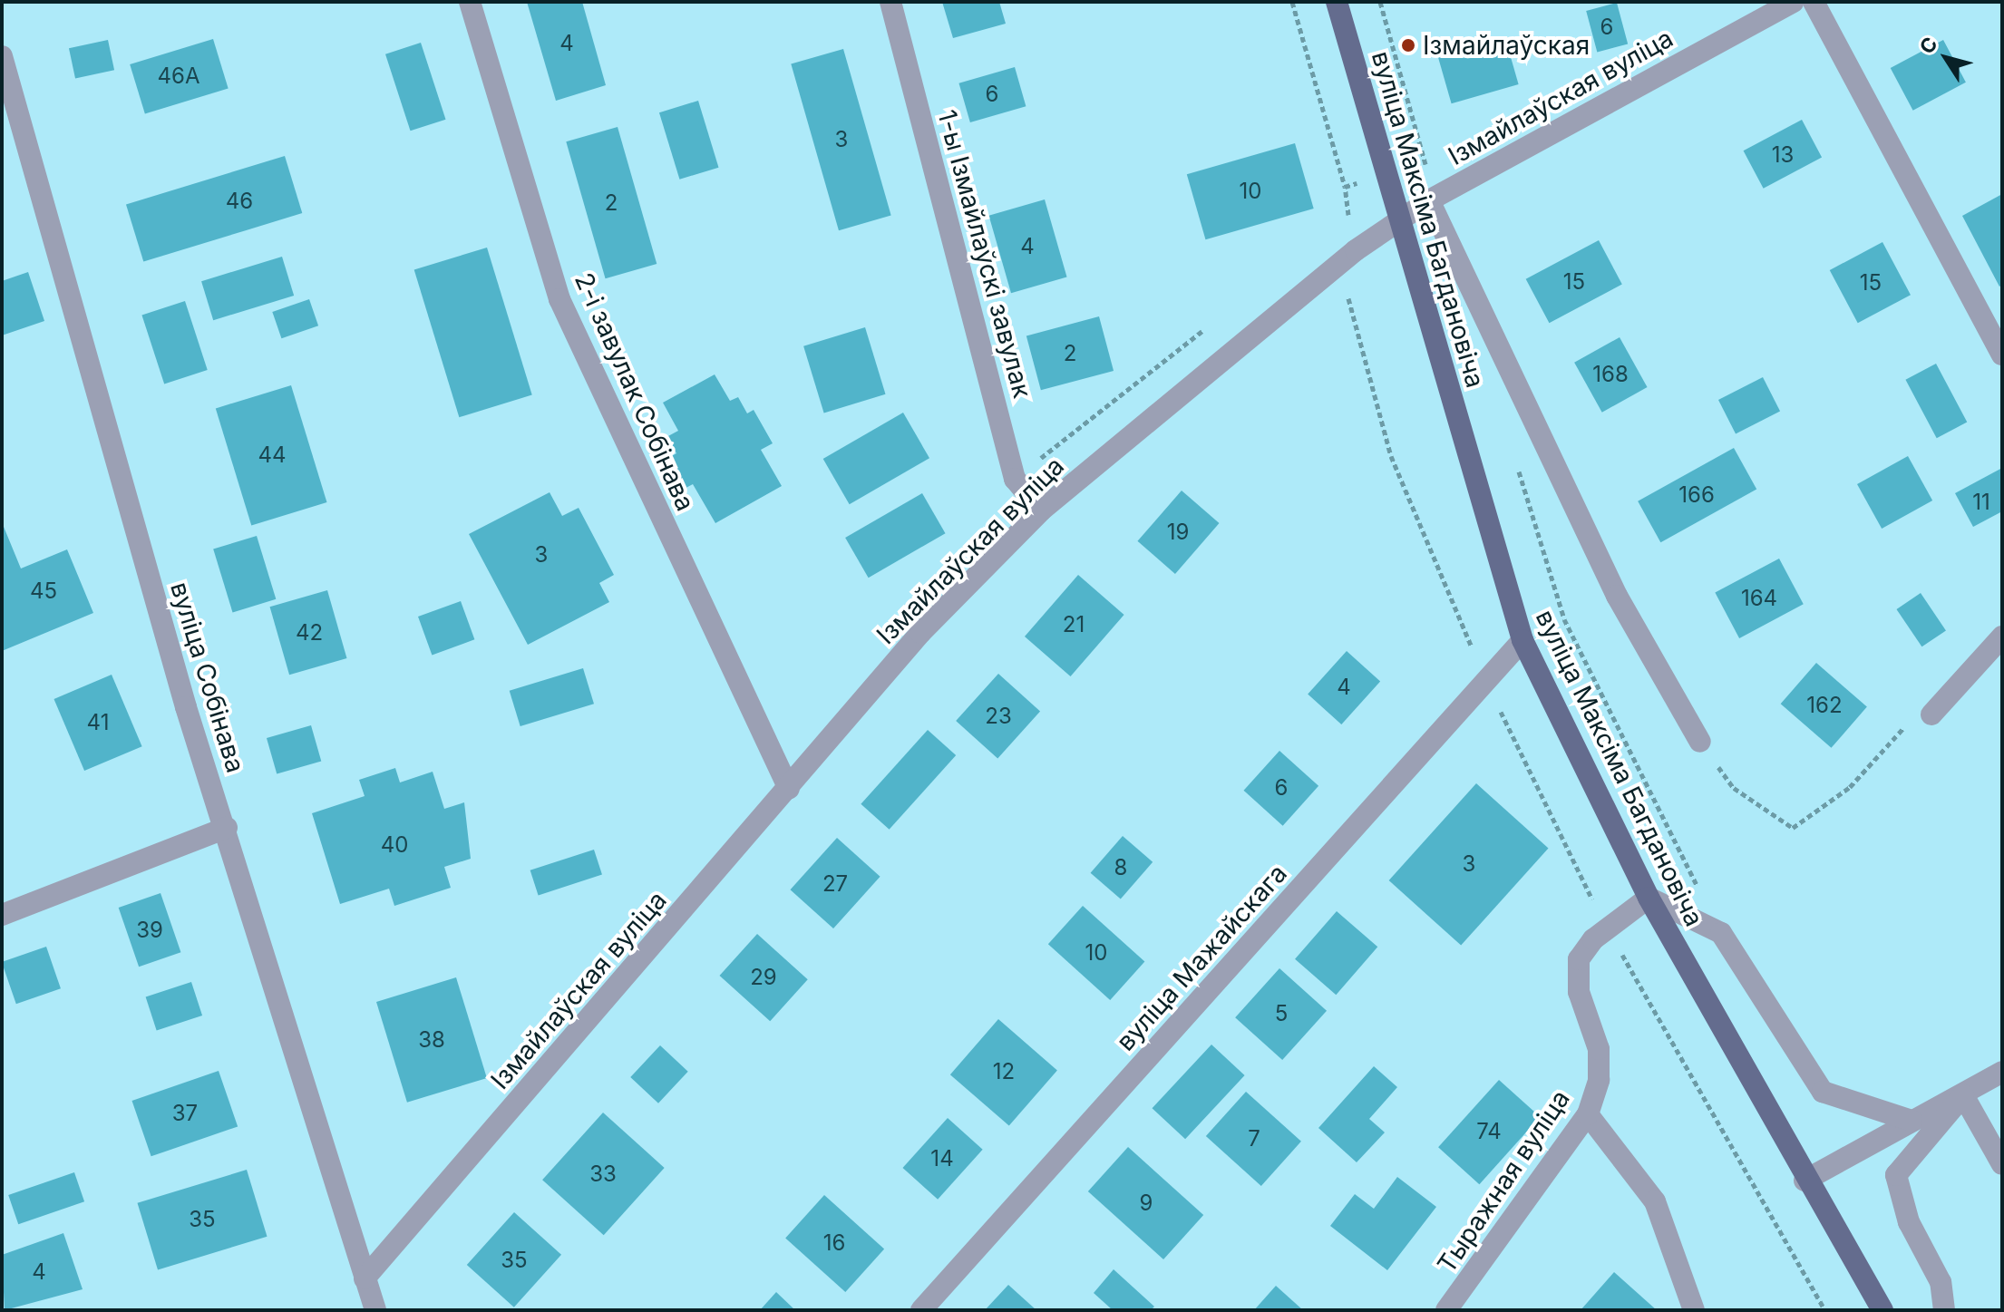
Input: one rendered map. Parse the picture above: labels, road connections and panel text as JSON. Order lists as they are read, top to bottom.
{
  "streets": {
    "main road": ["вуліца Максіма Багдановіча"],
    "street": [
      "Ізмайлаўская вуліца",
      "1-ы Ізмайлаўскі завулак",
      "2-і завулак Собінава",
      "вуліца Собінава",
      "вуліца Мажайскага",
      "Тыражная вуліца"
    ]
  },
  "crossings": [
    ["Ізмайлаўская вуліца", "вуліца Максіма Багдановіча"],
    ["Ізмайлаўская вуліца", "1-ы Ізмайлаўскі завулак"],
    ["Ізмайлаўская вуліца", "2-і завулак Собінава"],
    ["Ізмайлаўская вуліца", "вуліца Собінава"],
    ["вуліца Максіма Багдановіча", "вуліца Мажайскага"],
    ["вуліца Максіма Багдановіча", "Тыражная вуліца"]
  ],
  "places": ["Ізмайлаўская"],
  "house_numbers": [
    "6",
    "4",
    "46А",
    "6",
    "3",
    "13",
    "10",
    "46",
    "2",
    "4",
    "15",
    "15",
    "2",
    "168",
    "44",
    "166",
    "11",
    "19",
    "3",
    "45",
    "164",
    "21",
    "42",
    "4",
    "162",
    "23",
    "41",
    "6",
    "40",
    "3",
    "8",
    "27",
    "39",
    "10",
    "29",
    "5",
    "38",
    "12",
    "37",
    "74",
    "7",
    "14",
    "33",
    "9",
    "35",
    "16",
    "35",
    "4"
  ],
  "north": "top left"
}
